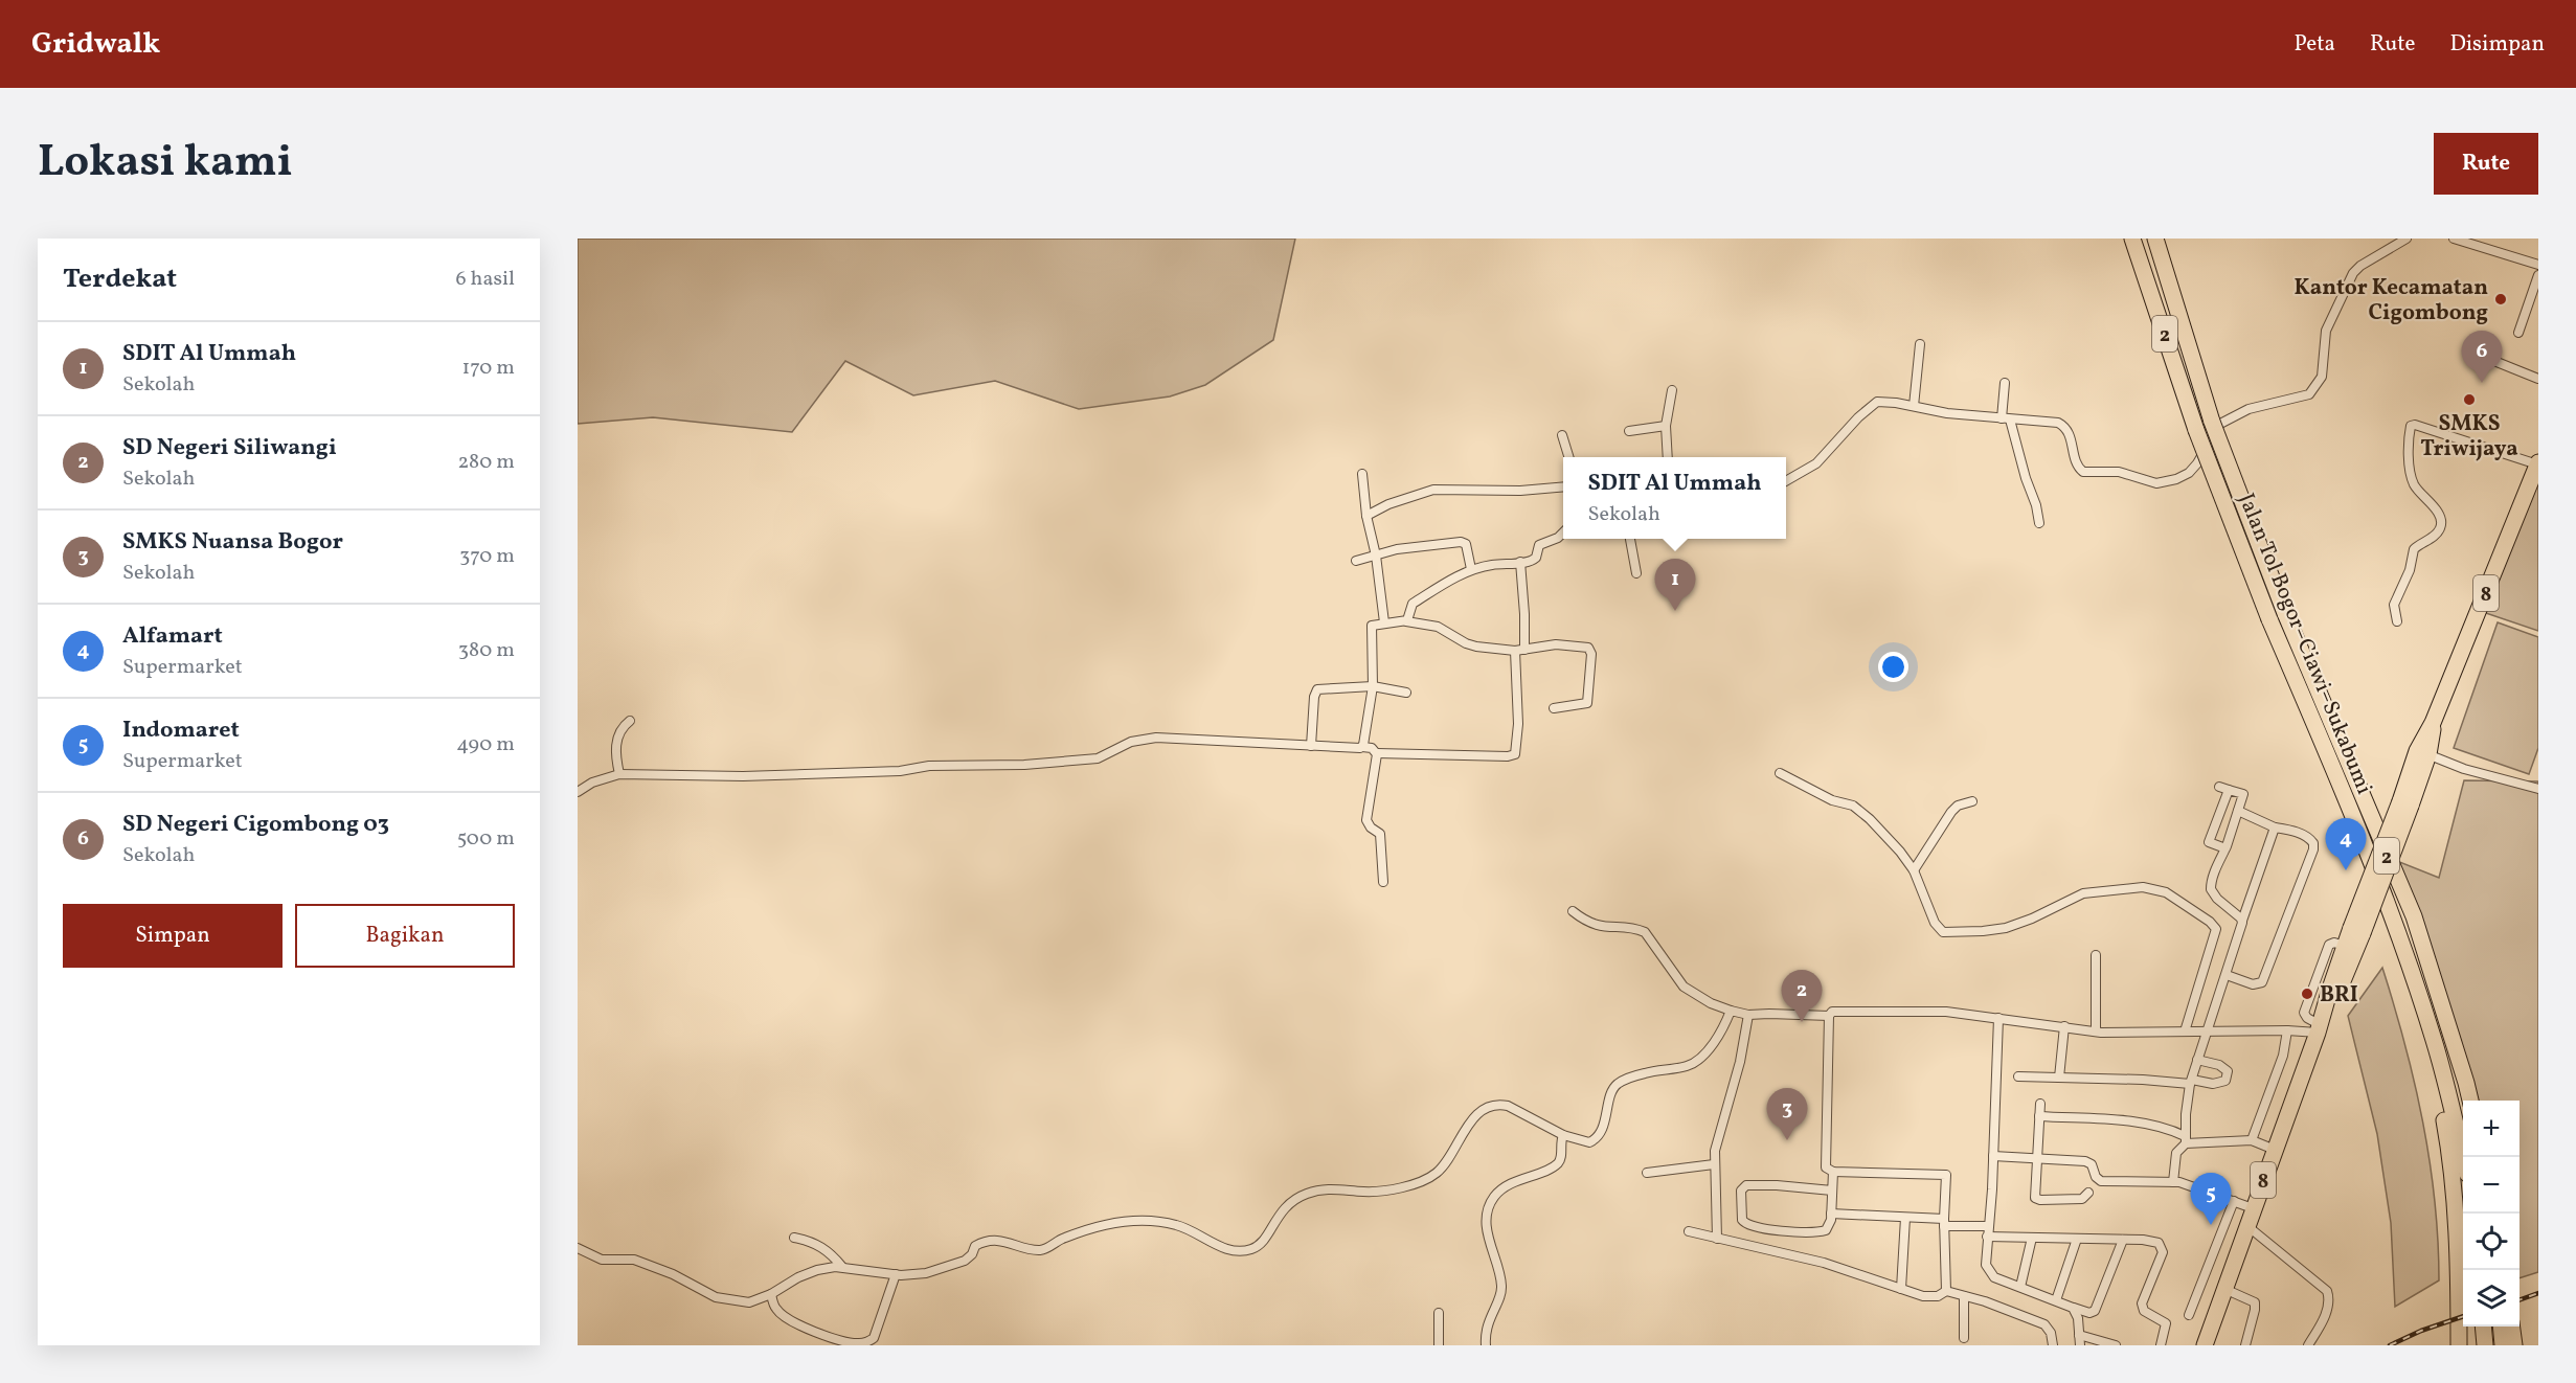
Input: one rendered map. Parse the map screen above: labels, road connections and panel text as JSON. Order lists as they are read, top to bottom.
{
  "streets": {
    "highway": ["2", "8", "Jalan Tol Bogor–Ciawi–Sukabumi"]
  },
  "places": ["Kantor Kecamatan Cigombong", "SMKS Triwijaya", "BRI"],
  "page": {
    "header": "Gridwalk",
    "nav": ["Peta", "Rute", "Disimpan"],
    "title": "Lokasi kami",
    "buttons": [
      "Rute",
      ["Simpan", "Bagikan"]
    ],
    "heading": ["Terdekat", "6 hasil"],
    "list": [
      {
        "mark": "1",
        "name": "SDIT Al Ummah",
        "note": "Sekolah",
        "value": "170 m"
      },
      {
        "mark": "2",
        "name": "SD Negeri Siliwangi",
        "note": "Sekolah",
        "value": "280 m"
      },
      {
        "mark": "3",
        "name": "SMKS Nuansa Bogor",
        "note": "Sekolah",
        "value": "370 m"
      },
      {
        "mark": "4",
        "name": "Alfamart",
        "note": "Supermarket",
        "value": "380 m"
      },
      {
        "mark": "5",
        "name": "Indomaret",
        "note": "Supermarket",
        "value": "490 m"
      },
      {
        "mark": "6",
        "name": "SD Negeri Cigombong 03",
        "note": "Sekolah",
        "value": "500 m"
      }
    ],
    "pins": [
      "6",
      "1",
      "4",
      "2",
      "3",
      "5"
    ],
    "popup": ["SDIT Al Ummah", "Sekolah"],
    "map_buttons": ["+", "−"]
  }
}
